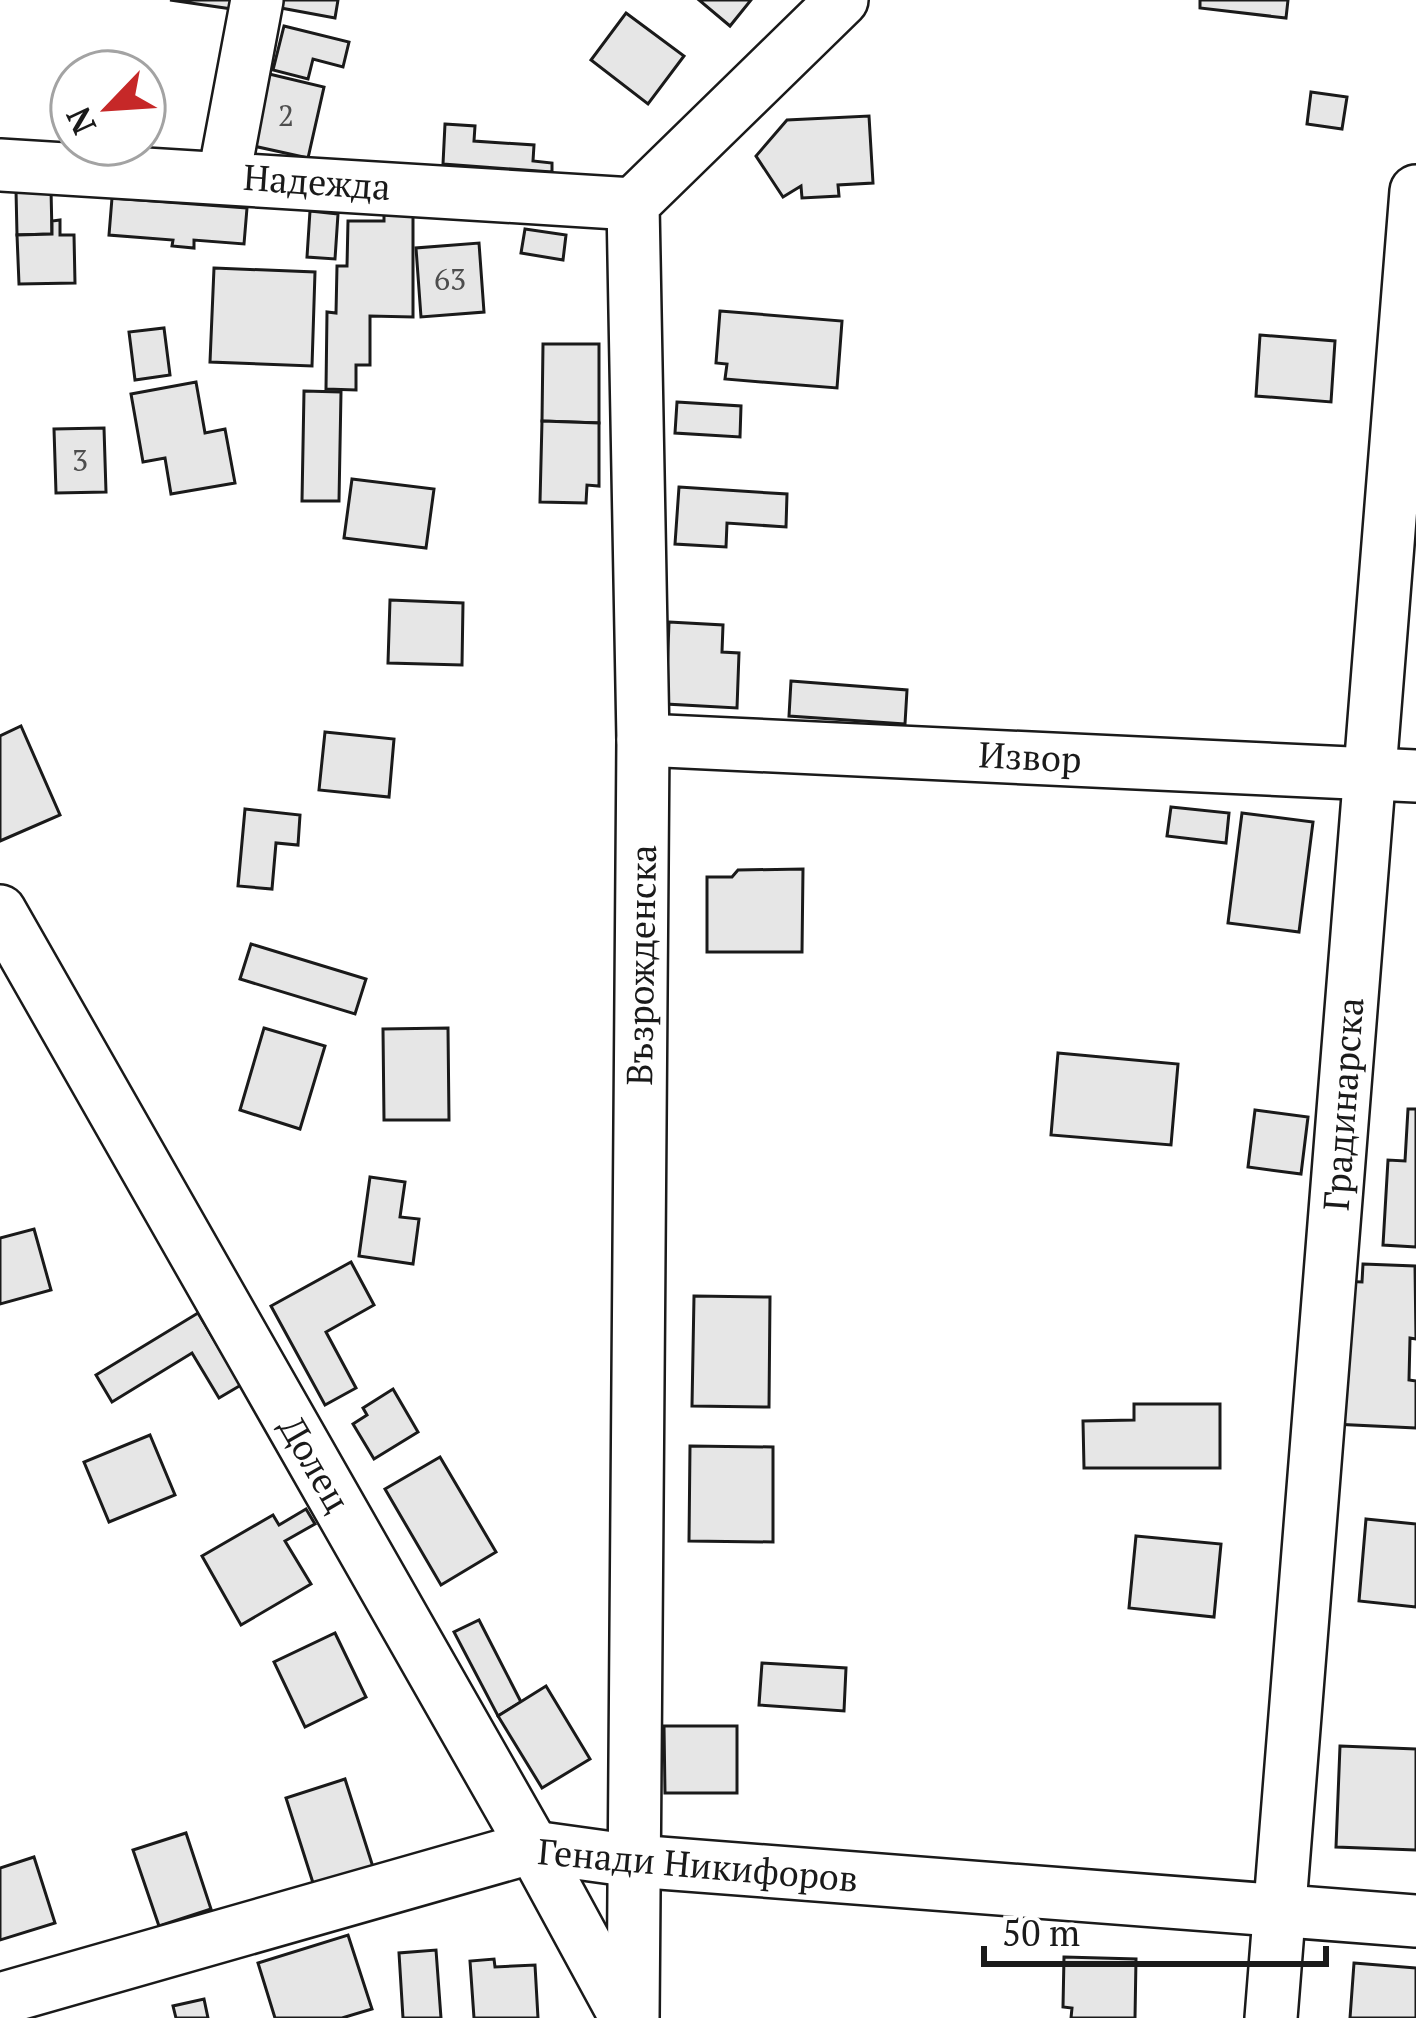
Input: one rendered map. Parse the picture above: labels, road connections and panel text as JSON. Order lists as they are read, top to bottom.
{
  "streets": {
    "street": [
      "Надежда",
      "Извор",
      "Възрожденска",
      "Градинарска",
      "Долец",
      "Генади Никифоров"
    ]
  },
  "crossings": [
    ["Надежда", "Възрожденска"],
    ["Извор", "Възрожденска"],
    ["Извор", "Градинарска"],
    ["Възрожденска", "Долец"],
    ["Възрожденска", "Генади Никифоров"],
    ["Градинарска", "Генади Никифоров"],
    ["Долец", "Генади Никифоров"]
  ],
  "house_numbers": ["2", "63", "3"],
  "scale_bar": "50 m",
  "north": "bottom left"
}
